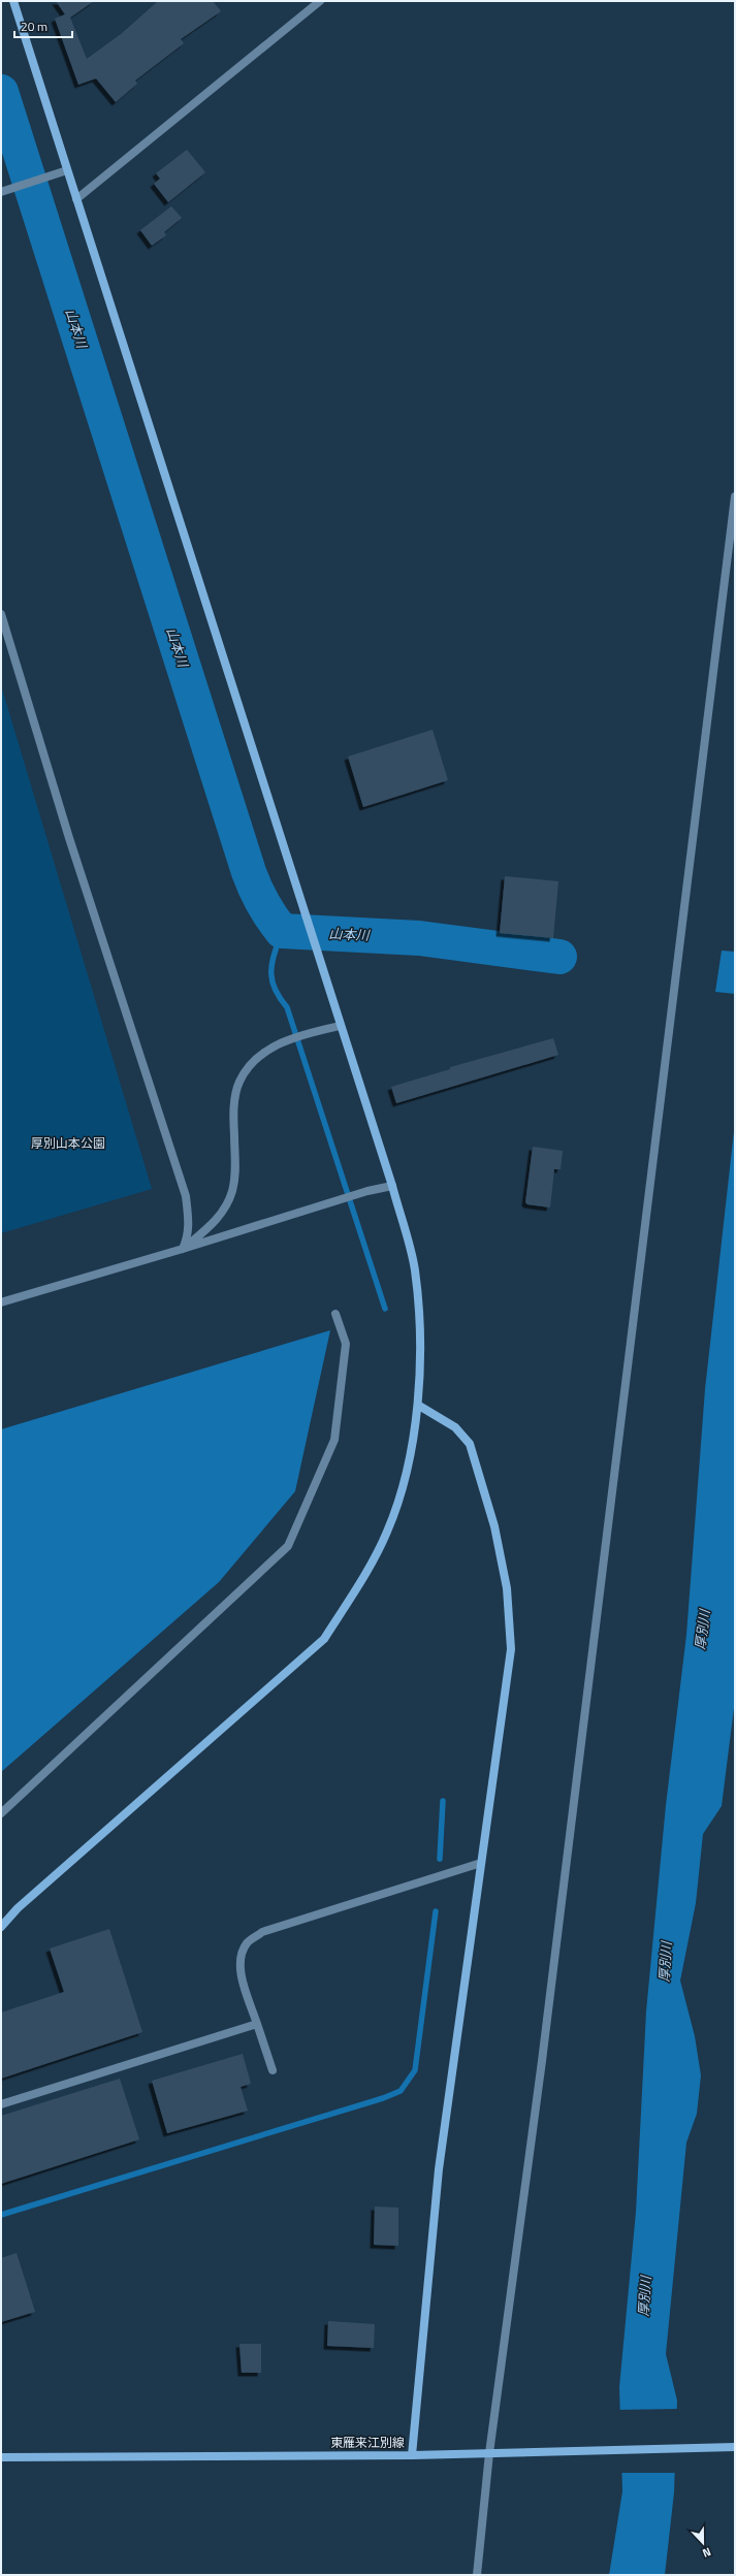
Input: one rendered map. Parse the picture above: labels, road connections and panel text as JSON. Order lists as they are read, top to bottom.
{
  "streets": {
    "street": ["東雁来江別線"]
  },
  "water": ["山本川", "厚別川"],
  "parks": ["厚別山本公園"],
  "scale_bar": "20 m",
  "north": "bottom"
}
